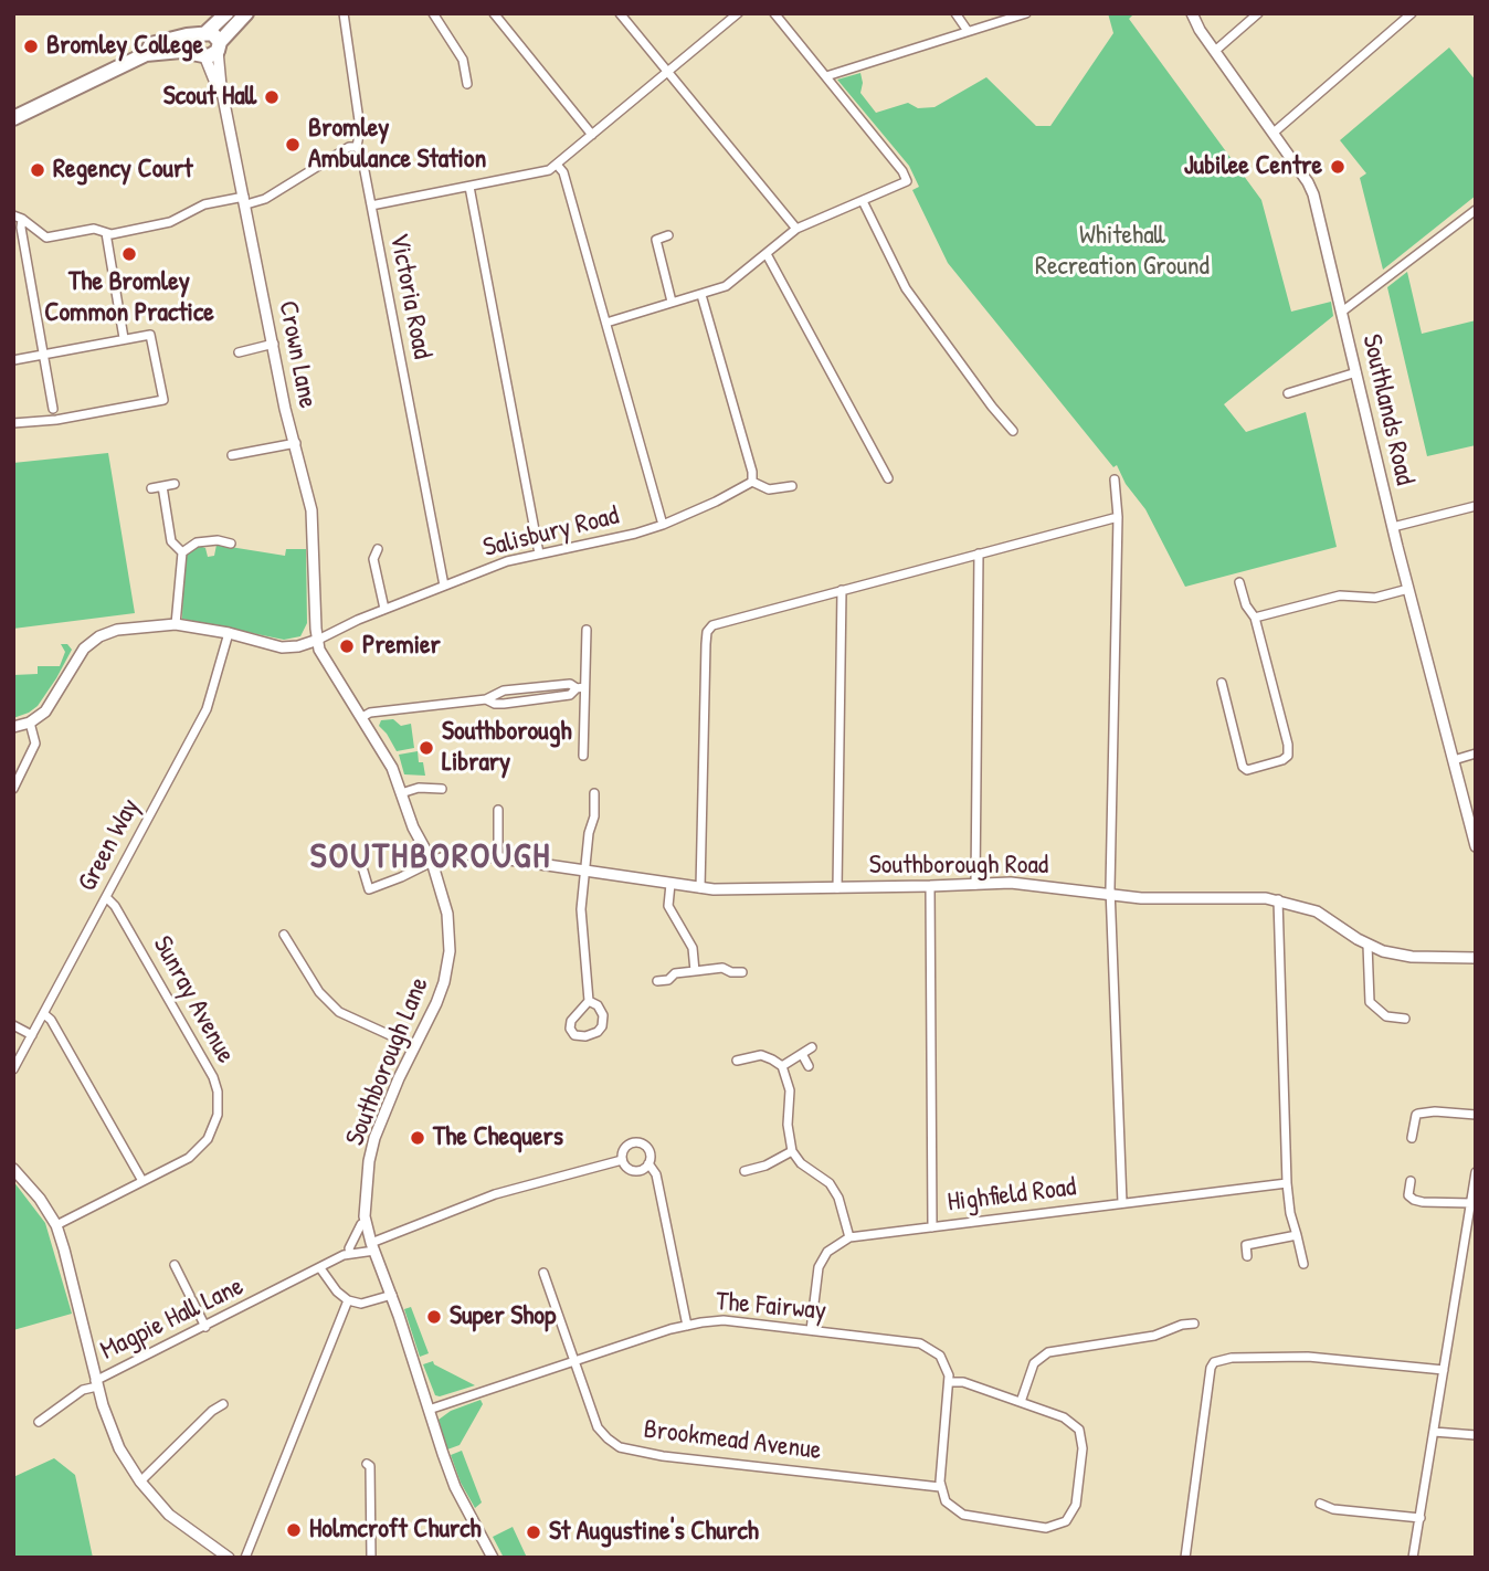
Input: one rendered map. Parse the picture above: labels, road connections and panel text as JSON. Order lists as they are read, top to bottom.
{
  "streets": {
    "street": [
      "Victoria Road",
      "Crown Lane",
      "Southlands Road",
      "Salisbury Road",
      "Green Way",
      "Southborough Road",
      "Sunray Avenue",
      "Southborough Lane",
      "Highfield Road",
      "The Fairway",
      "Magpie Hall Lane",
      "Brookmead Avenue"
    ]
  },
  "crossings": [
    ["Victoria Road", "Salisbury Road"],
    ["Crown Lane", "Salisbury Road"],
    ["Crown Lane", "Southborough Lane"],
    ["Salisbury Road", "Southborough Lane"],
    ["Green Way", "Sunray Avenue"],
    ["Southborough Road", "Southborough Lane"],
    ["Sunray Avenue", "Magpie Hall Lane"],
    ["Southborough Lane", "The Fairway"],
    ["Southborough Lane", "Magpie Hall Lane"],
    ["The Fairway", "Brookmead Avenue"]
  ],
  "districts": ["SOUTHBOROUGH"],
  "parks": ["Whitehall Recreation Ground"],
  "places": [
    "Bromley College",
    "Scout Hall",
    "Bromley Ambulance Station",
    "Jubilee Centre",
    "Regency Court",
    "The Bromley Common Practice",
    "Premier",
    "Southborough Library",
    "The Chequers",
    "Super Shop",
    "Holmcroft Church",
    "St Augustine's Church"
  ]
}
